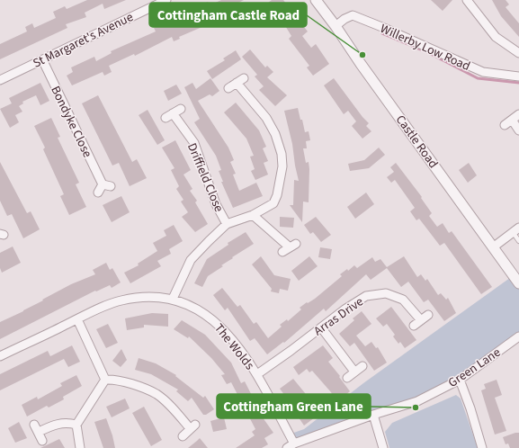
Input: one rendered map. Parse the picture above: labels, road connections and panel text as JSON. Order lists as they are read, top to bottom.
{
  "streets": {
    "street": [
      "St Margaret's Avenue",
      "Willerby Low Road",
      "Bondyke Close",
      "Castle Road",
      "Driffield Close",
      "Arras Drive",
      "The Wolds",
      "Green Lane"
    ]
  },
  "crossings": [
    ["St Margaret's Avenue", "Bondyke Close"],
    ["Willerby Low Road", "Castle Road"],
    ["Arras Drive", "The Wolds"],
    ["The Wolds", "Green Lane"]
  ],
  "places": ["Cottingham Castle Road", "Cottingham Green Lane"]
}
